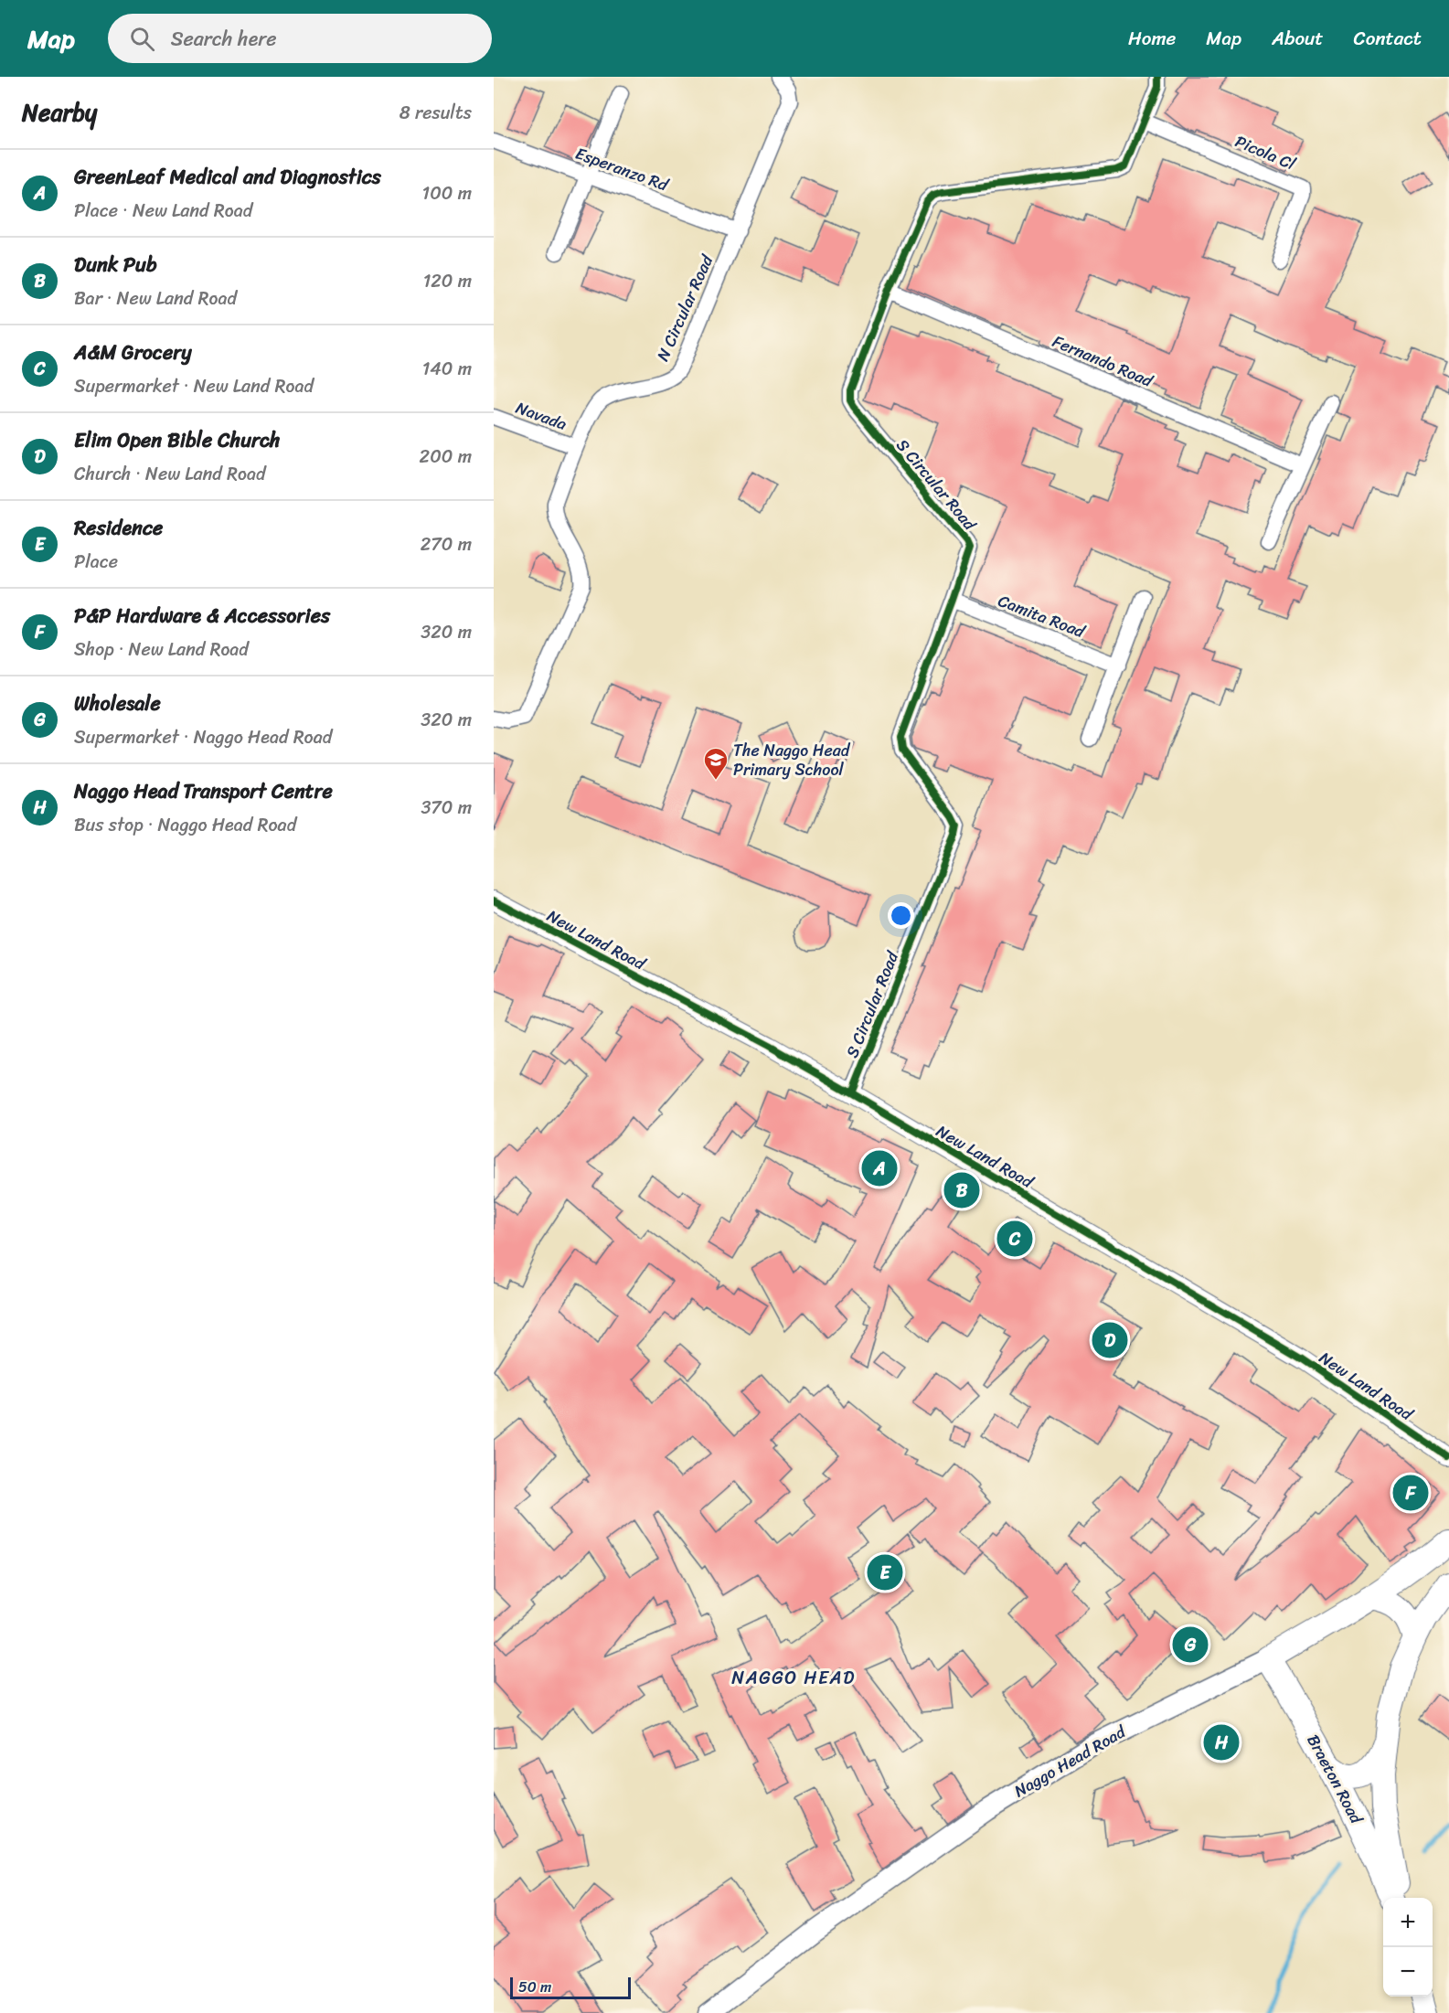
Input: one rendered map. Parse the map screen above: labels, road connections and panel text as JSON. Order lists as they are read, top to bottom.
{
  "streets": {
    "main road": ["Naggo Head Road", "Braeton Road"],
    "street": [
      "Picola Cl",
      "Esperanzo Rd",
      "N Circular Road",
      "Fernando Road",
      "Navada",
      "S Circular Road",
      "Camita Road",
      "New Land Road"
    ]
  },
  "crossings": [
    ["Picola Cl", "S Circular Road"],
    ["Esperanzo Rd", "N Circular Road"],
    ["N Circular Road", "Navada"],
    ["Fernando Road", "S Circular Road"],
    ["S Circular Road", "Camita Road"],
    ["S Circular Road", "New Land Road"],
    ["Naggo Head Road", "Braeton Road"]
  ],
  "districts": ["NAGGO HEAD"],
  "places": {
    "school or university": ["The Naggo Head Primary School"]
  },
  "scale_bar": "50 m",
  "page": {
    "header": "Map",
    "search": "Search here",
    "nav": [
      "Home",
      "Map",
      "About",
      "Contact"
    ],
    "heading": ["Nearby", "8 results"],
    "list": [
      {
        "mark": "A",
        "name": "GreenLeaf Medical and Diagnostics",
        "note": "Place · New Land Road",
        "value": "100 m"
      },
      {
        "mark": "B",
        "name": "Dunk Pub",
        "note": "Bar · New Land Road",
        "value": "120 m"
      },
      {
        "mark": "C",
        "name": "A&M Grocery",
        "note": "Supermarket · New Land Road",
        "value": "140 m"
      },
      {
        "mark": "D",
        "name": "Elim Open Bible Church",
        "note": "Church · New Land Road",
        "value": "200 m"
      },
      {
        "mark": "E",
        "name": "Residence",
        "note": "Place",
        "value": "270 m"
      },
      {
        "mark": "F",
        "name": "P&P Hardware & Accessories",
        "note": "Shop · New Land Road",
        "value": "320 m"
      },
      {
        "mark": "G",
        "name": "Wholesale",
        "note": "Supermarket · Naggo Head Road",
        "value": "320 m"
      },
      {
        "mark": "H",
        "name": "Naggo Head Transport Centre",
        "note": "Bus stop · Naggo Head Road",
        "value": "370 m"
      }
    ],
    "pins": [
      "A",
      "B",
      "C",
      "D",
      "F",
      "E",
      "G",
      "H"
    ],
    "map_buttons": ["+", "−"],
    "scale": "50 m"
  }
}
